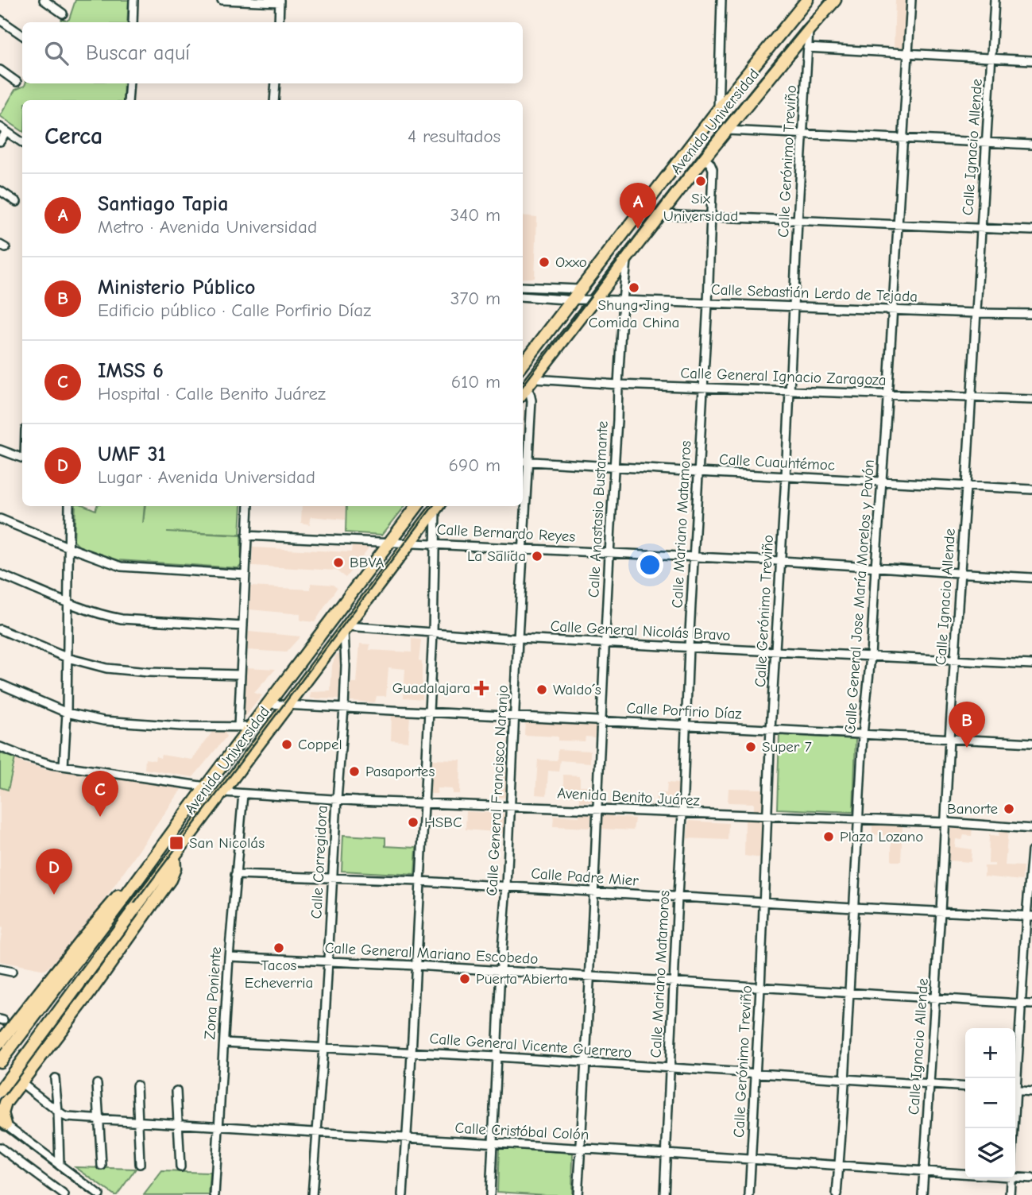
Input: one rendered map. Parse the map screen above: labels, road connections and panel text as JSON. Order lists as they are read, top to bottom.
{
  "streets": {
    "highway": ["Avenida Universidad"],
    "street": [
      "Calle Ignacio Allende",
      "Calle Gerónimo Treviño",
      "Calle Sebastián Lerdo de Tejada",
      "Calle General Ignacio Zaragoza",
      "Calle Cuauhtémoc",
      "Calle Anastasio Bustamante",
      "Calle Mariano Matamoros",
      "Calle Bernardo Reyes",
      "Calle General Jose María Morelos y Pavón",
      "Calle General Nicolás Bravo",
      "Calle Porfirio Díaz",
      "Calle General Francisco Naranjo",
      "Avenida Benito Juárez",
      "Calle Corregidora",
      "Calle Padre Mier",
      "Calle General Mariano Escobedo",
      "Zona Poniente",
      "Calle General Vicente Guerrero",
      "Calle Cristóbal Colón"
    ]
  },
  "crossings": [
    ["Avenida Universidad", "Calle Gerónimo Treviño"],
    ["Avenida Universidad", "Calle Sebastián Lerdo de Tejada"],
    ["Avenida Universidad", "Calle General Ignacio Zaragoza"],
    ["Avenida Universidad", "Calle Anastasio Bustamante"],
    ["Avenida Universidad", "Calle Mariano Matamoros"],
    ["Avenida Universidad", "Calle Bernardo Reyes"],
    ["Avenida Universidad", "Calle General Nicolás Bravo"],
    ["Avenida Universidad", "Calle Porfirio Díaz"],
    ["Avenida Universidad", "Calle General Francisco Naranjo"],
    ["Avenida Universidad", "Avenida Benito Juárez"],
    ["Avenida Universidad", "Calle Corregidora"],
    ["Calle Ignacio Allende", "Calle Sebastián Lerdo de Tejada"],
    ["Calle Ignacio Allende", "Calle General Ignacio Zaragoza"],
    ["Calle Ignacio Allende", "Calle Cuauhtémoc"],
    ["Calle Ignacio Allende", "Calle Bernardo Reyes"],
    ["Calle Ignacio Allende", "Calle General Nicolás Bravo"],
    ["Calle Ignacio Allende", "Calle Porfirio Díaz"],
    ["Calle Ignacio Allende", "Avenida Benito Juárez"],
    ["Calle Ignacio Allende", "Calle Padre Mier"],
    ["Calle Ignacio Allende", "Calle General Mariano Escobedo"],
    ["Calle Ignacio Allende", "Calle General Vicente Guerrero"],
    ["Calle Ignacio Allende", "Calle Cristóbal Colón"],
    ["Calle Gerónimo Treviño", "Calle Sebastián Lerdo de Tejada"],
    ["Calle Gerónimo Treviño", "Calle General Ignacio Zaragoza"],
    ["Calle Gerónimo Treviño", "Calle Cuauhtémoc"],
    ["Calle Gerónimo Treviño", "Calle Bernardo Reyes"],
    ["Calle Gerónimo Treviño", "Calle General Nicolás Bravo"],
    ["Calle Gerónimo Treviño", "Calle Porfirio Díaz"],
    ["Calle Gerónimo Treviño", "Avenida Benito Juárez"],
    ["Calle Gerónimo Treviño", "Calle Padre Mier"],
    ["Calle Gerónimo Treviño", "Calle General Mariano Escobedo"],
    ["Calle Gerónimo Treviño", "Calle General Vicente Guerrero"],
    ["Calle Gerónimo Treviño", "Calle Cristóbal Colón"],
    ["Calle Sebastián Lerdo de Tejada", "Calle Anastasio Bustamante"],
    ["Calle Sebastián Lerdo de Tejada", "Calle Mariano Matamoros"],
    ["Calle Sebastián Lerdo de Tejada", "Calle General Jose María Morelos y Pavón"],
    ["Calle General Ignacio Zaragoza", "Calle Anastasio Bustamante"],
    ["Calle General Ignacio Zaragoza", "Calle Mariano Matamoros"],
    ["Calle General Ignacio Zaragoza", "Calle General Jose María Morelos y Pavón"],
    ["Calle Cuauhtémoc", "Calle Anastasio Bustamante"],
    ["Calle Cuauhtémoc", "Calle Mariano Matamoros"],
    ["Calle Cuauhtémoc", "Calle General Jose María Morelos y Pavón"],
    ["Calle Cuauhtémoc", "Calle General Francisco Naranjo"],
    ["Calle Anastasio Bustamante", "Calle Bernardo Reyes"],
    ["Calle Anastasio Bustamante", "Calle General Nicolás Bravo"],
    ["Calle Anastasio Bustamante", "Calle Porfirio Díaz"],
    ["Calle Anastasio Bustamante", "Avenida Benito Juárez"],
    ["Calle Anastasio Bustamante", "Calle Padre Mier"],
    ["Calle Anastasio Bustamante", "Calle General Mariano Escobedo"],
    ["Calle Anastasio Bustamante", "Calle General Vicente Guerrero"],
    ["Calle Anastasio Bustamante", "Calle Cristóbal Colón"],
    ["Calle Mariano Matamoros", "Calle Bernardo Reyes"],
    ["Calle Mariano Matamoros", "Calle General Nicolás Bravo"],
    ["Calle Mariano Matamoros", "Calle Porfirio Díaz"],
    ["Calle Mariano Matamoros", "Avenida Benito Juárez"],
    ["Calle Mariano Matamoros", "Calle Padre Mier"],
    ["Calle Mariano Matamoros", "Calle General Mariano Escobedo"],
    ["Calle Mariano Matamoros", "Calle General Vicente Guerrero"],
    ["Calle Mariano Matamoros", "Calle Cristóbal Colón"],
    ["Calle Bernardo Reyes", "Calle General Jose María Morelos y Pavón"],
    ["Calle Bernardo Reyes", "Calle General Francisco Naranjo"],
    ["Calle General Jose María Morelos y Pavón", "Calle General Nicolás Bravo"],
    ["Calle General Jose María Morelos y Pavón", "Calle Porfirio Díaz"],
    ["Calle General Jose María Morelos y Pavón", "Avenida Benito Juárez"],
    ["Calle General Jose María Morelos y Pavón", "Calle Padre Mier"],
    ["Calle General Jose María Morelos y Pavón", "Calle General Mariano Escobedo"],
    ["Calle General Jose María Morelos y Pavón", "Calle General Vicente Guerrero"],
    ["Calle General Jose María Morelos y Pavón", "Calle Cristóbal Colón"],
    ["Calle General Nicolás Bravo", "Calle General Francisco Naranjo"],
    ["Calle General Nicolás Bravo", "Calle Corregidora"],
    ["Calle Porfirio Díaz", "Calle General Francisco Naranjo"],
    ["Calle Porfirio Díaz", "Calle Corregidora"],
    ["Calle General Francisco Naranjo", "Avenida Benito Juárez"],
    ["Calle General Francisco Naranjo", "Calle Padre Mier"],
    ["Calle General Francisco Naranjo", "Calle General Mariano Escobedo"],
    ["Calle General Francisco Naranjo", "Calle General Vicente Guerrero"],
    ["Calle General Francisco Naranjo", "Calle Cristóbal Colón"],
    ["Avenida Benito Juárez", "Calle Corregidora"],
    ["Avenida Benito Juárez", "Zona Poniente"],
    ["Calle Corregidora", "Calle Padre Mier"],
    ["Calle Corregidora", "Calle General Mariano Escobedo"],
    ["Calle Corregidora", "Calle General Vicente Guerrero"],
    ["Calle Corregidora", "Calle Cristóbal Colón"],
    ["Calle Padre Mier", "Zona Poniente"],
    ["Calle General Mariano Escobedo", "Zona Poniente"],
    ["Zona Poniente", "Calle General Vicente Guerrero"],
    ["Zona Poniente", "Calle Cristóbal Colón"]
  ],
  "places": {
    "other": [
      "Six Universidad",
      "Oxxo",
      "Shung Jing Comida China",
      "La Salida",
      "BBVA",
      "Waldo´s",
      "Coppel",
      "Super 7",
      "Pasaportes",
      "Banorte",
      "HSBC",
      "Plaza Lozano",
      "Tacos Echeverria",
      "Puerta Abierta"
    ],
    "health": ["Guadalajara"],
    "transit": ["San Nicolás"]
  },
  "page": {
    "search": "Buscar aquí",
    "heading": ["Cerca", "4 resultados"],
    "list": [
      {
        "mark": "A",
        "name": "Santiago Tapia",
        "note": "Metro · Avenida Universidad",
        "value": "340 m"
      },
      {
        "mark": "B",
        "name": "Ministerio Público",
        "note": "Edificio público · Calle Porfirio Díaz",
        "value": "370 m"
      },
      {
        "mark": "C",
        "name": "IMSS 6",
        "note": "Hospital · Calle Benito Juárez",
        "value": "610 m"
      },
      {
        "mark": "D",
        "name": "UMF 31",
        "note": "Lugar · Avenida Universidad",
        "value": "690 m"
      }
    ],
    "pins": [
      "A",
      "B",
      "C",
      "D"
    ],
    "map_buttons": ["+", "−"]
  }
}
